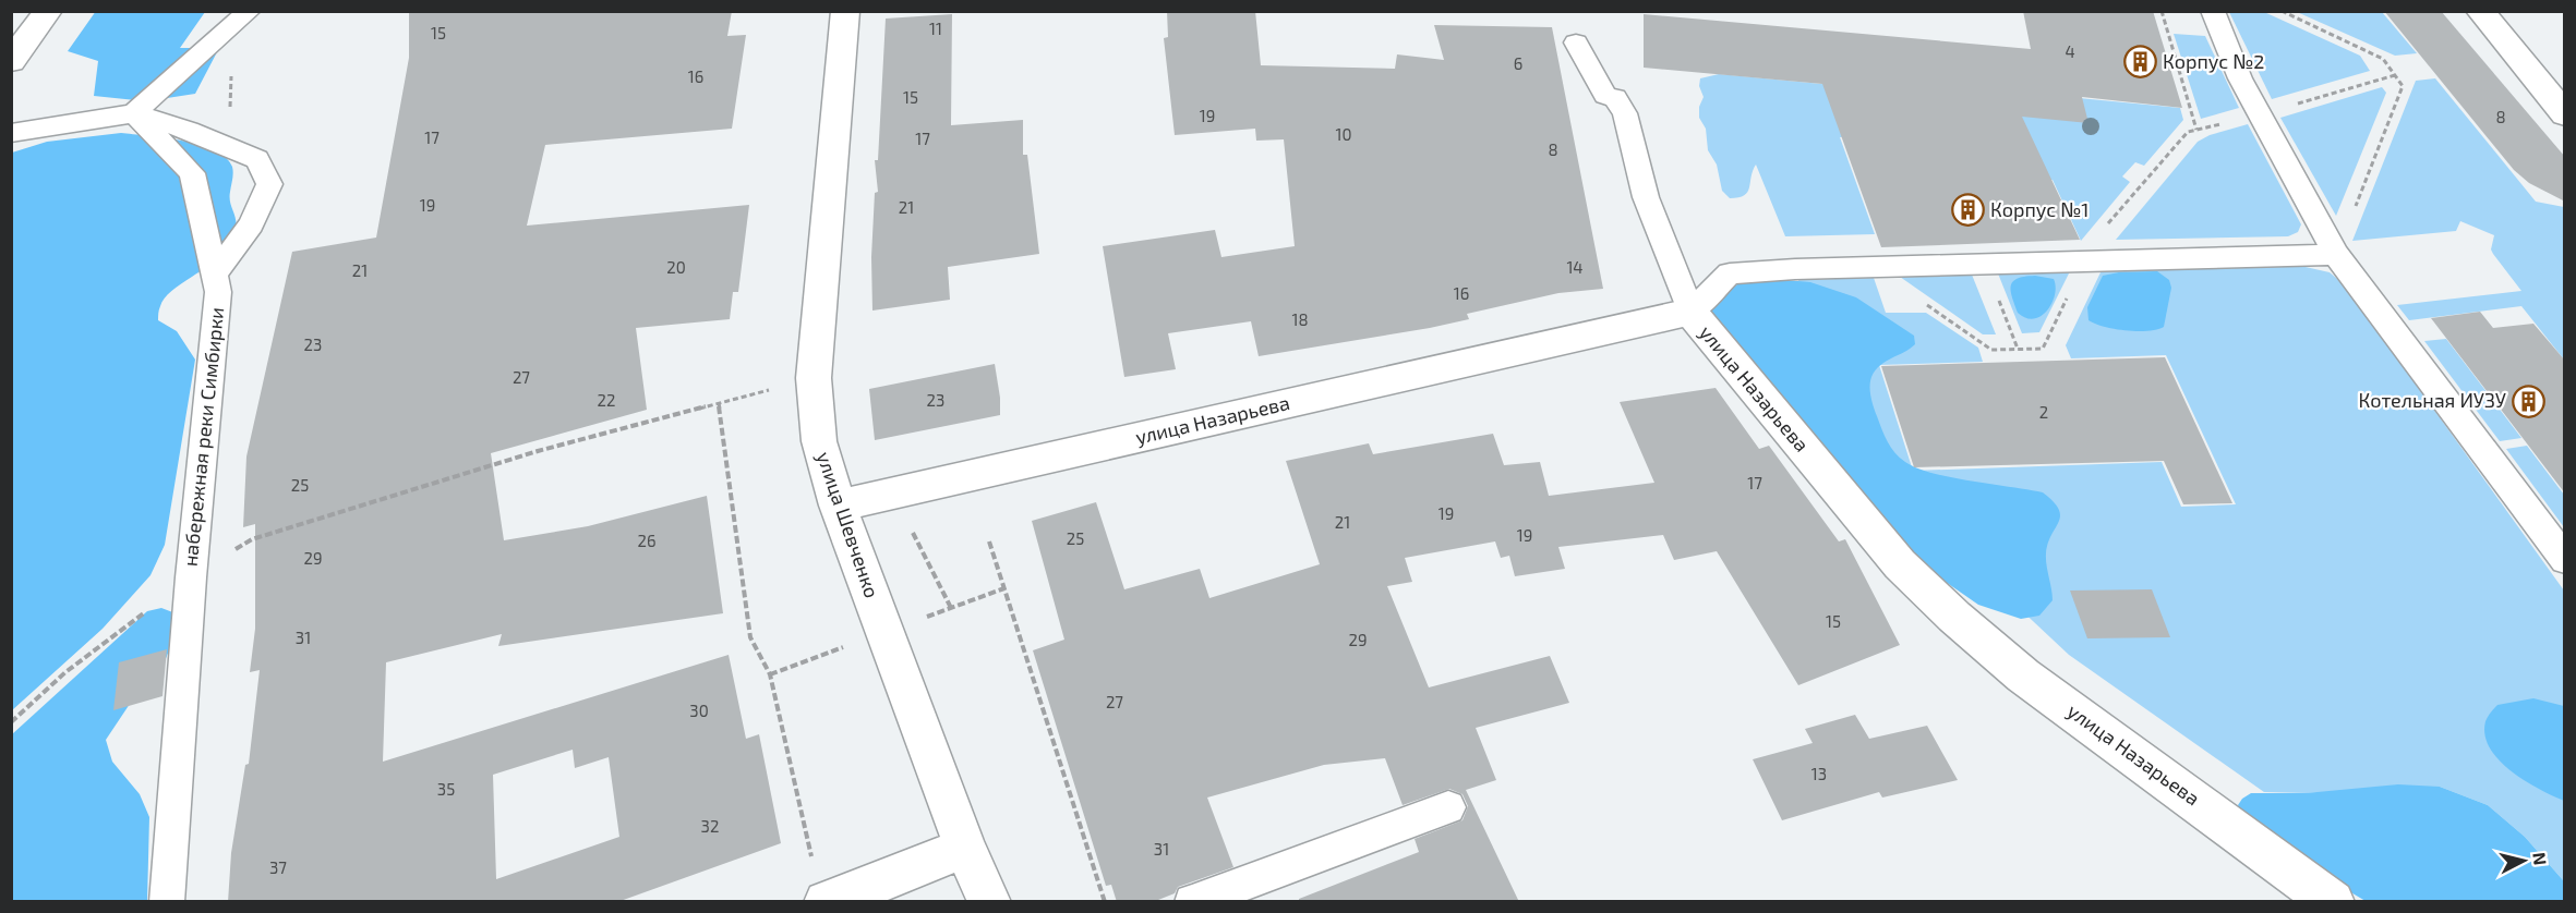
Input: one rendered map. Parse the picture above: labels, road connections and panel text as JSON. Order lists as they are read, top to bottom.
{
  "streets": {
    "street": ["улица Назарьева", "улица Шевченко"],
    "lane": ["набережная реки Симбирки"]
  },
  "crossings": [
    ["улица Назарьева", "улица Шевченко"]
  ],
  "places": {
    "building": ["Корпус №2", "Корпус №1", "Котельная ИУЗУ"]
  },
  "house_numbers": [
    "11",
    "15",
    "4",
    "6",
    "16",
    "15",
    "19",
    "8",
    "10",
    "17",
    "17",
    "8",
    "19",
    "21",
    "20",
    "14",
    "21",
    "16",
    "18",
    "23",
    "27",
    "22",
    "23",
    "2",
    "17",
    "25",
    "19",
    "21",
    "19",
    "25",
    "26",
    "29",
    "15",
    "31",
    "29",
    "27",
    "30",
    "13",
    "35",
    "32",
    "31",
    "37"
  ],
  "north": "right"
}
